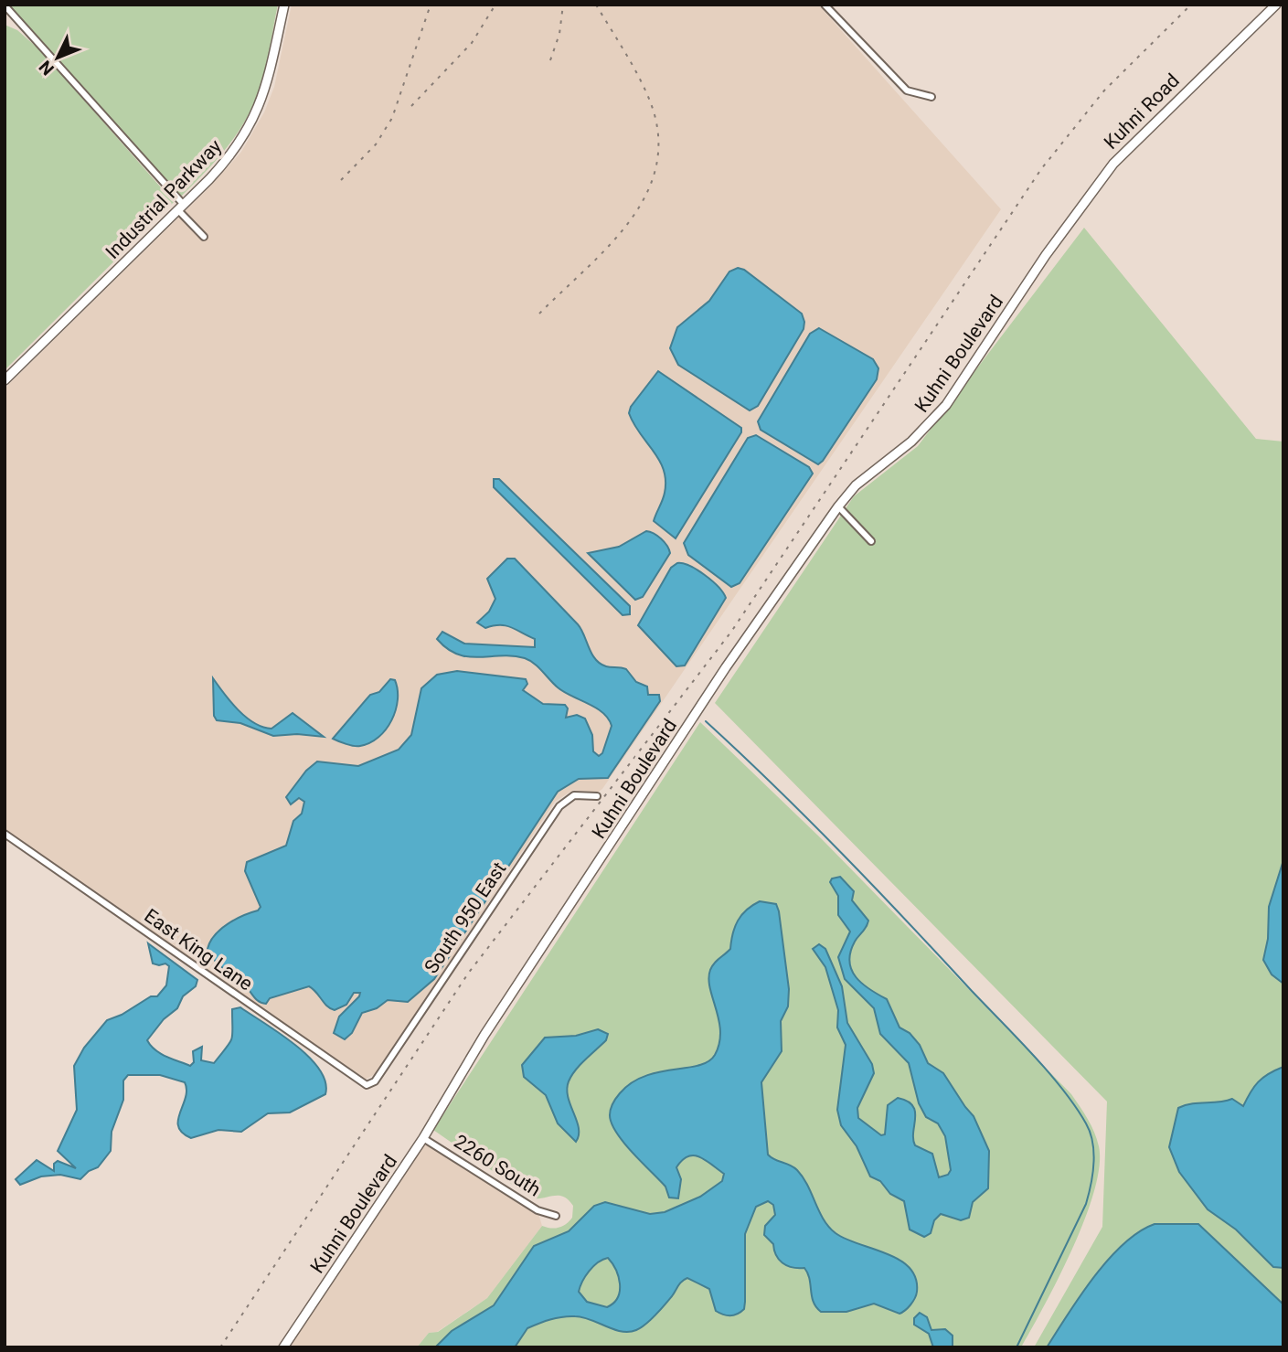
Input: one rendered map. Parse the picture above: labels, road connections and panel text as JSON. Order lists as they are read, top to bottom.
{
  "streets": {
    "street": [
      "Kuhni Road",
      "Industrial Parkway",
      "Kuhni Boulevard",
      "South 950 East",
      "East King Lane",
      "2260 South"
    ]
  },
  "crossings": [
    ["Kuhni Road", "Kuhni Boulevard"],
    ["Kuhni Boulevard", "2260 South"],
    ["South 950 East", "East King Lane"]
  ],
  "north": "bottom left"
}
